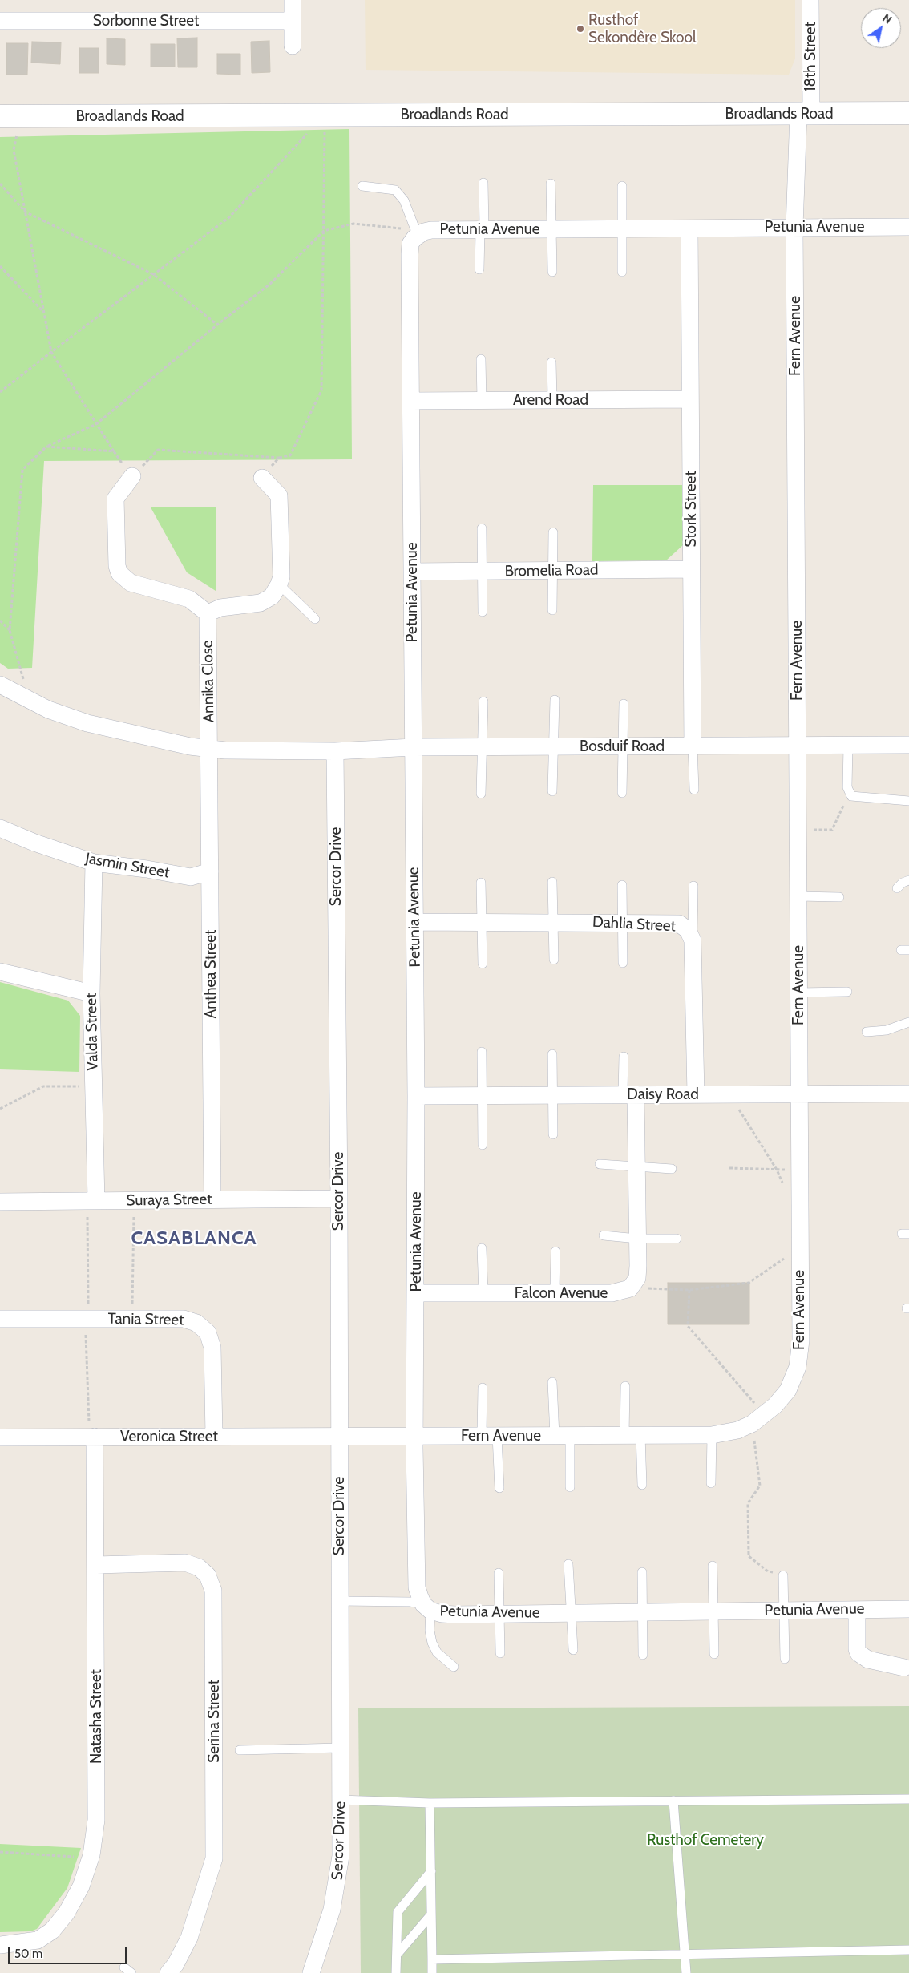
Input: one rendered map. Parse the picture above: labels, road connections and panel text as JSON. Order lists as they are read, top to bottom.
{
  "streets": {
    "main road": ["Broadlands Road"],
    "street": [
      "Sorbonne Street",
      "18th Street",
      "Petunia Avenue",
      "Fern Avenue",
      "Arend Road",
      "Stork Street",
      "Bromelia Road",
      "Annika Close",
      "Bosduif Road",
      "Jasmin Street",
      "Sercor Drive",
      "Dahlia Street",
      "Anthea Street",
      "Valda Street",
      "Daisy Road",
      "Suraya Street",
      "Falcon Avenue",
      "Tania Street",
      "Veronica Street",
      "Natasha Street",
      "Serina Street"
    ]
  },
  "crossings": [
    ["18th Street", "Broadlands Road"],
    ["18th Street", "Fern Avenue"],
    ["Broadlands Road", "Fern Avenue"],
    ["Petunia Avenue", "Fern Avenue"],
    ["Petunia Avenue", "Arend Road"],
    ["Petunia Avenue", "Stork Street"],
    ["Petunia Avenue", "Bromelia Road"],
    ["Petunia Avenue", "Bosduif Road"],
    ["Petunia Avenue", "Dahlia Street"],
    ["Petunia Avenue", "Daisy Road"],
    ["Petunia Avenue", "Falcon Avenue"],
    ["Fern Avenue", "Bosduif Road"],
    ["Fern Avenue", "Sercor Drive"],
    ["Fern Avenue", "Daisy Road"],
    ["Fern Avenue", "Veronica Street"],
    ["Arend Road", "Stork Street"],
    ["Stork Street", "Bromelia Road"],
    ["Stork Street", "Bosduif Road"],
    ["Annika Close", "Anthea Street"],
    ["Bosduif Road", "Sercor Drive"],
    ["Jasmin Street", "Anthea Street"],
    ["Jasmin Street", "Valda Street"],
    ["Sercor Drive", "Suraya Street"],
    ["Sercor Drive", "Veronica Street"],
    ["Dahlia Street", "Daisy Road"],
    ["Anthea Street", "Suraya Street"],
    ["Valda Street", "Suraya Street"],
    ["Daisy Road", "Falcon Avenue"],
    ["Tania Street", "Veronica Street"],
    ["Veronica Street", "Natasha Street"],
    ["Natasha Street", "Serina Street"]
  ],
  "districts": ["CASABLANCA"],
  "parks": ["Rusthof Cemetery"],
  "places": ["Rusthof Sekondêre Skool"],
  "scale_bar": "50 m",
  "north": "top right"
}
